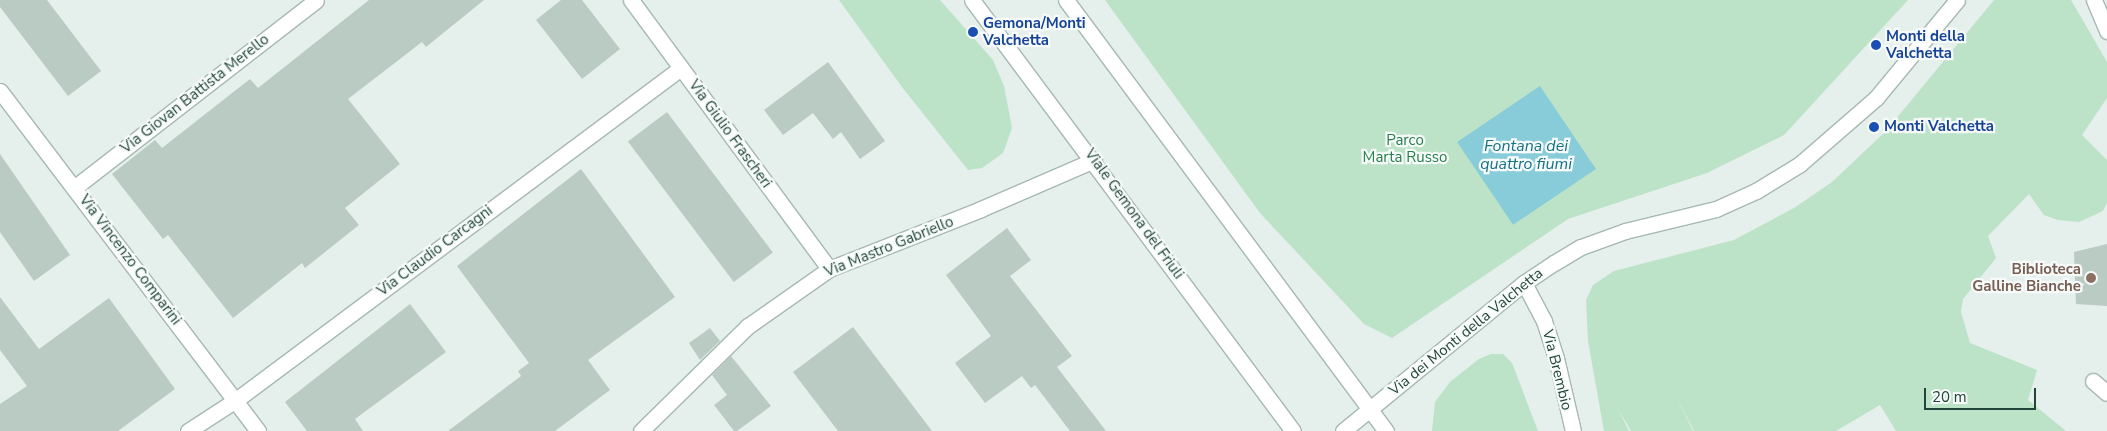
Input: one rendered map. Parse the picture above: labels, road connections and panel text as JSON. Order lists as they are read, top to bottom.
{
  "streets": {
    "street": [
      "Via Giovan Battista Merello",
      "Via Giulio Frascheri",
      "Viale Gemona del Friuli",
      "Via Mastro Gabriello",
      "Via Claudio Carcagni",
      "Via Vincenzo Comparini",
      "Via dei Monti della Valchetta",
      "Via Brembio"
    ]
  },
  "crossings": [
    ["Via Giovan Battista Merello", "Via Vincenzo Comparini"],
    ["Via Giulio Frascheri", "Via Mastro Gabriello"],
    ["Via Giulio Frascheri", "Via Claudio Carcagni"],
    ["Viale Gemona del Friuli", "Via Mastro Gabriello"],
    ["Via Claudio Carcagni", "Via Vincenzo Comparini"],
    ["Via dei Monti della Valchetta", "Via Brembio"]
  ],
  "water": ["Fontana dei quattro fiumi"],
  "parks": ["Parco Marta Russo"],
  "places": [
    "Gemona/Monti Valchetta",
    "Monti della Valchetta",
    "Monti Valchetta",
    "Biblioteca Galline Bianche"
  ],
  "scale_bar": "20 m"
}
